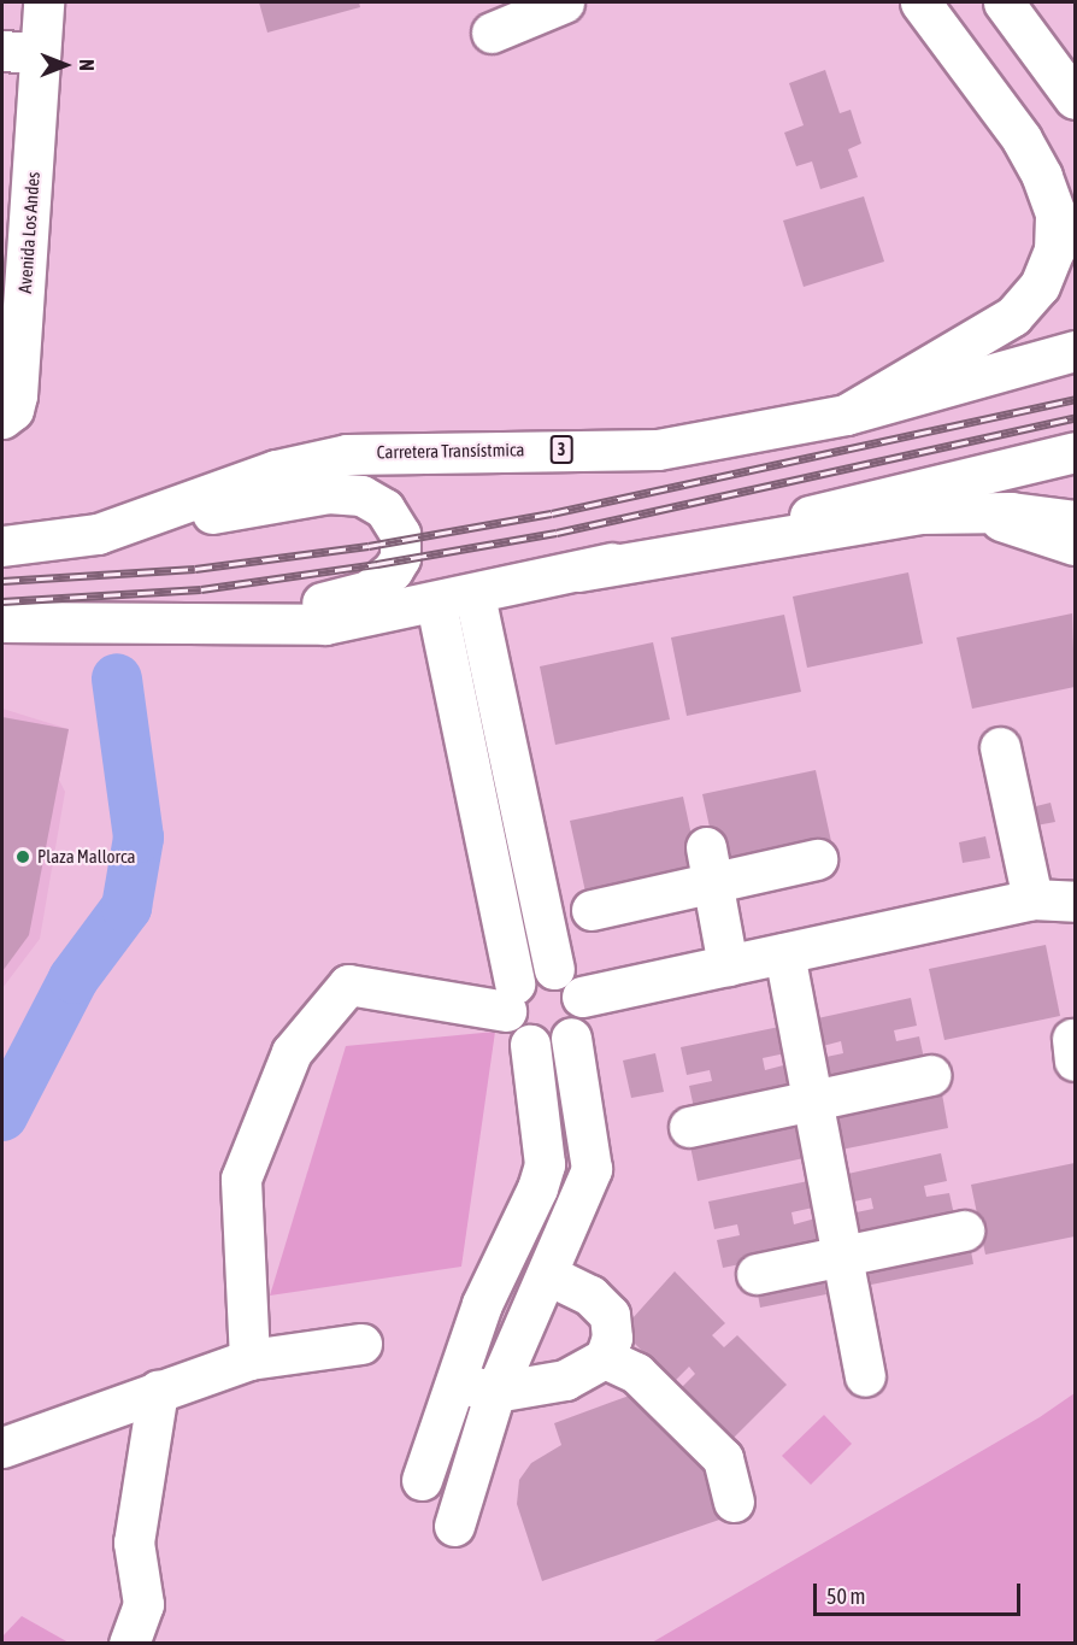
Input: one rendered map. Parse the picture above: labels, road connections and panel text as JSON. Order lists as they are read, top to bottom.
{
  "streets": {
    "main road": ["Avenida Los Andes", "3", "Carretera Transístmica"]
  },
  "places": ["Plaza Mallorca"],
  "scale_bar": "50 m",
  "north": "right"
}
